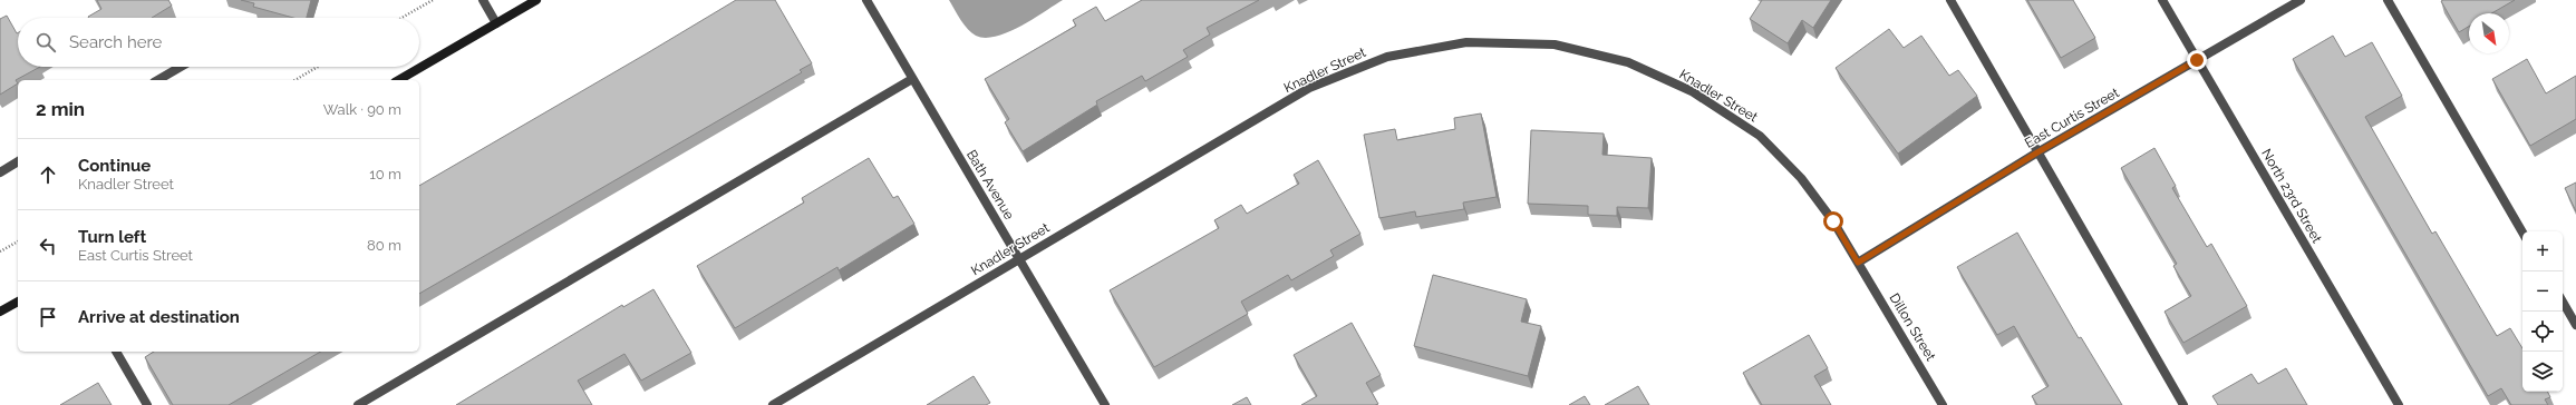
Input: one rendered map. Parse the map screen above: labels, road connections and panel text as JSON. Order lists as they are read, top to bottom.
{
  "streets": {
    "street": [
      "Knadler Street",
      "East Curtis Street",
      "Bath Avenue",
      "North 23rd Street",
      "Dillon Street"
    ]
  },
  "crossings": [
    ["Knadler Street", "East Curtis Street"],
    ["Knadler Street", "Bath Avenue"],
    ["Knadler Street", "Dillon Street"],
    ["East Curtis Street", "North 23rd Street"],
    ["East Curtis Street", "Dillon Street"]
  ],
  "north": "bottom right",
  "page": {
    "search": "Search here",
    "heading": ["2 min", "Walk · 90 m"],
    "list": [
      ["Continue", "Knadler Street", "10 m"],
      ["Turn left", "East Curtis Street", "80 m"],
      "Arrive at destination"
    ],
    "map_buttons": ["+", "−"]
  }
}
